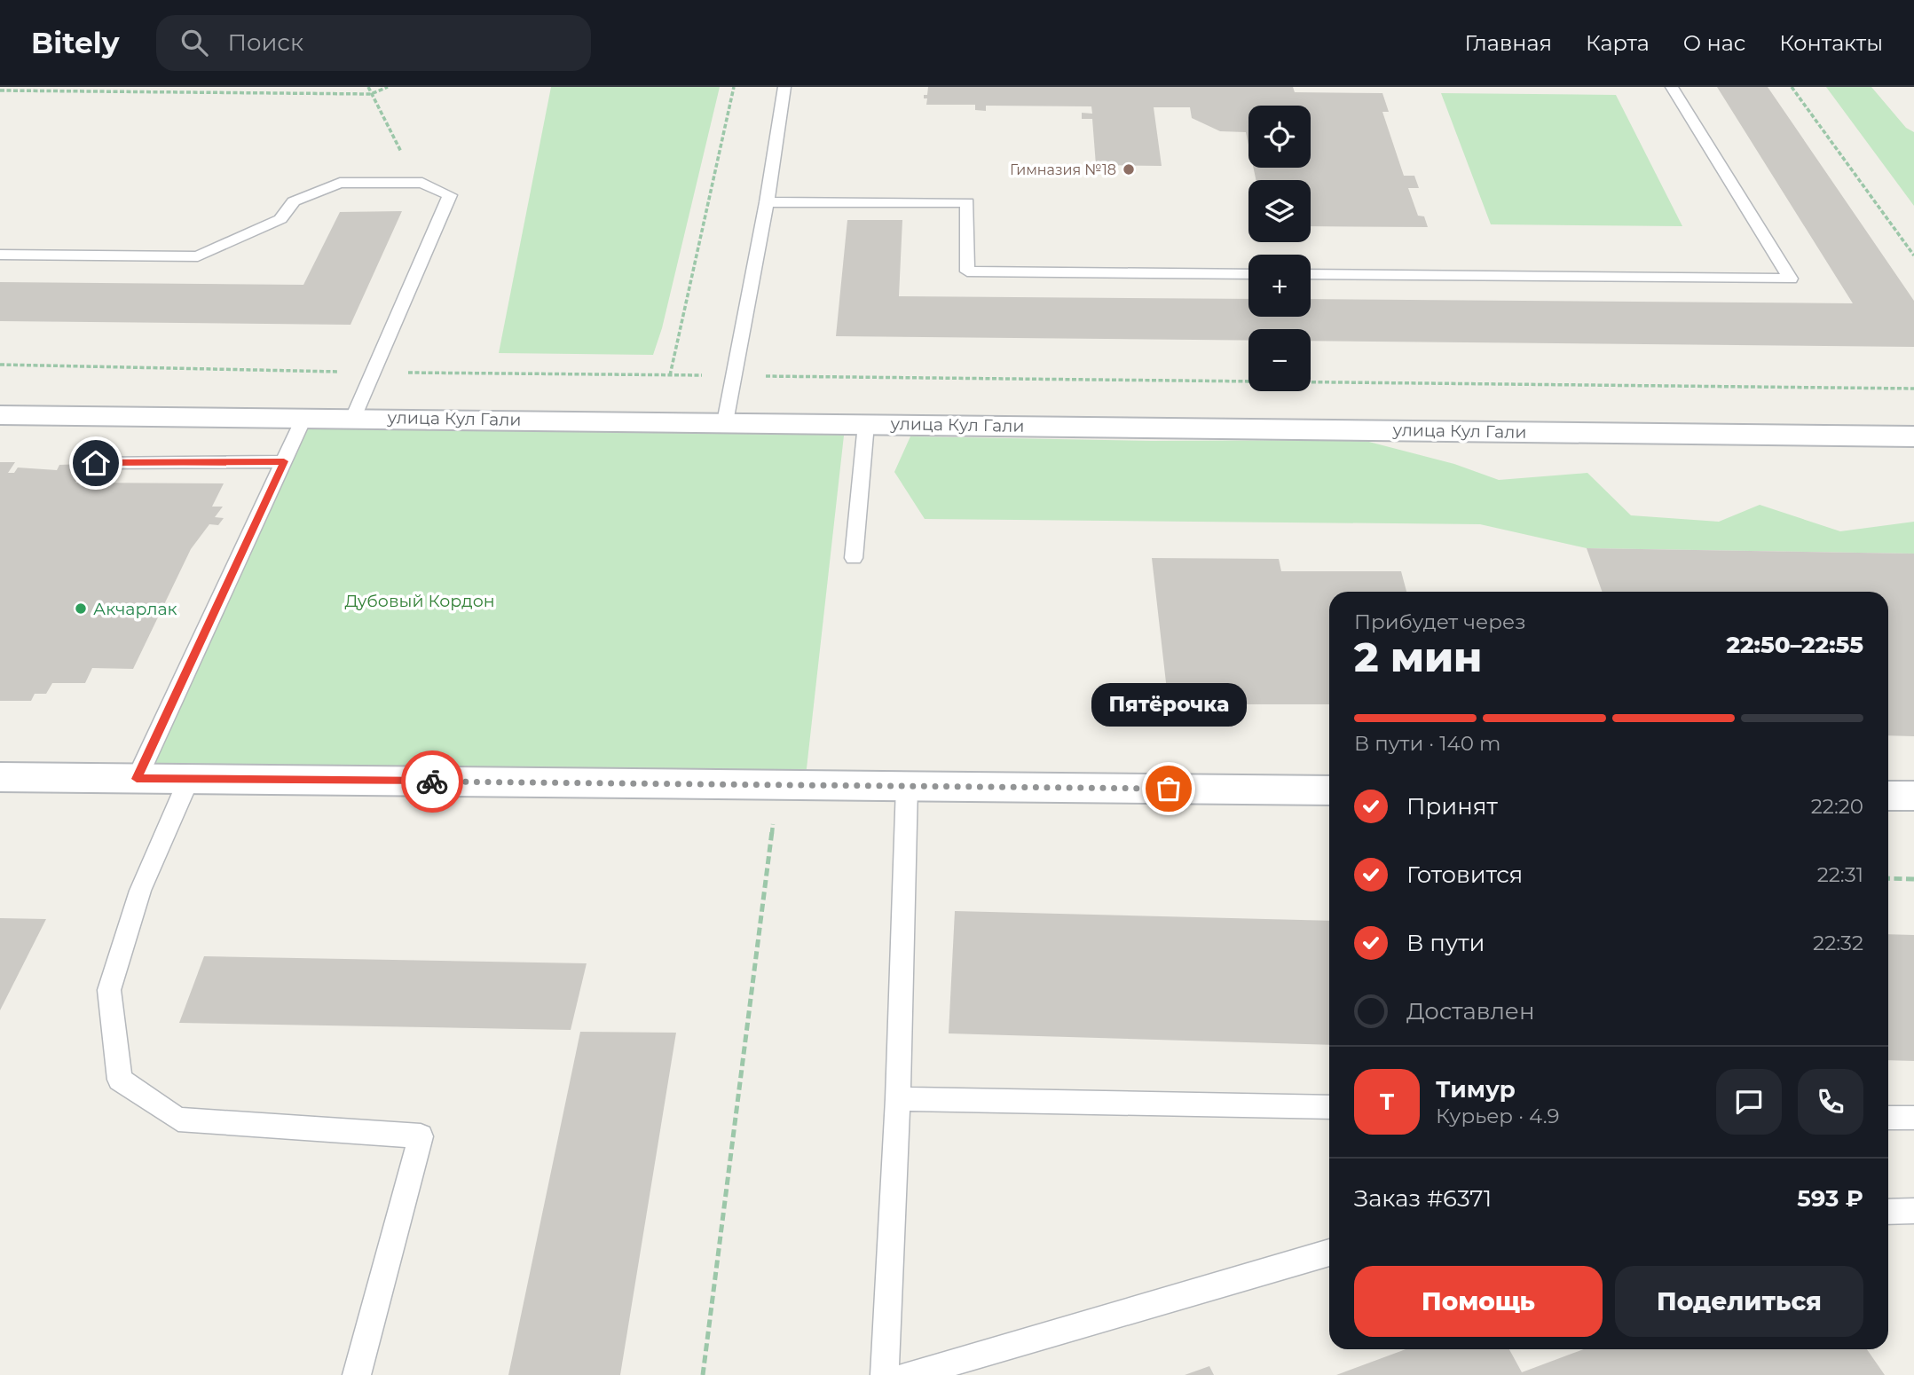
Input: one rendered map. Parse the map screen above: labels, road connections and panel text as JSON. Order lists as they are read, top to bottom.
{
  "streets": {
    "street": ["улица Кул Гали"]
  },
  "parks": ["Дубовый Кордон"],
  "places": ["Гимназия №18", "Акчарлак", "Пятёрочка"],
  "page": {
    "header": "Bitely",
    "search": "Поиск",
    "nav": [
      "Главная",
      "Карта",
      "О нас",
      "Контакты"
    ],
    "map_buttons": ["+", "−"],
    "heading": ["2 мин", "Прибудет через", "22:50–22:55"],
    "panel": [
      "Тимур",
      "Курьер · 4.9",
      "Заказ #6371",
      "593 ₽"
    ],
    "bubble": "Пятёрочка",
    "bar": "В пути · 140 m",
    "list": [
      ["Принят", "22:20"],
      ["Готовится", "22:31"],
      ["В пути", "22:32"],
      "Доставлен"
    ],
    "round": "Т",
    "buttons": ["Помощь", "Поделиться"]
  }
}
